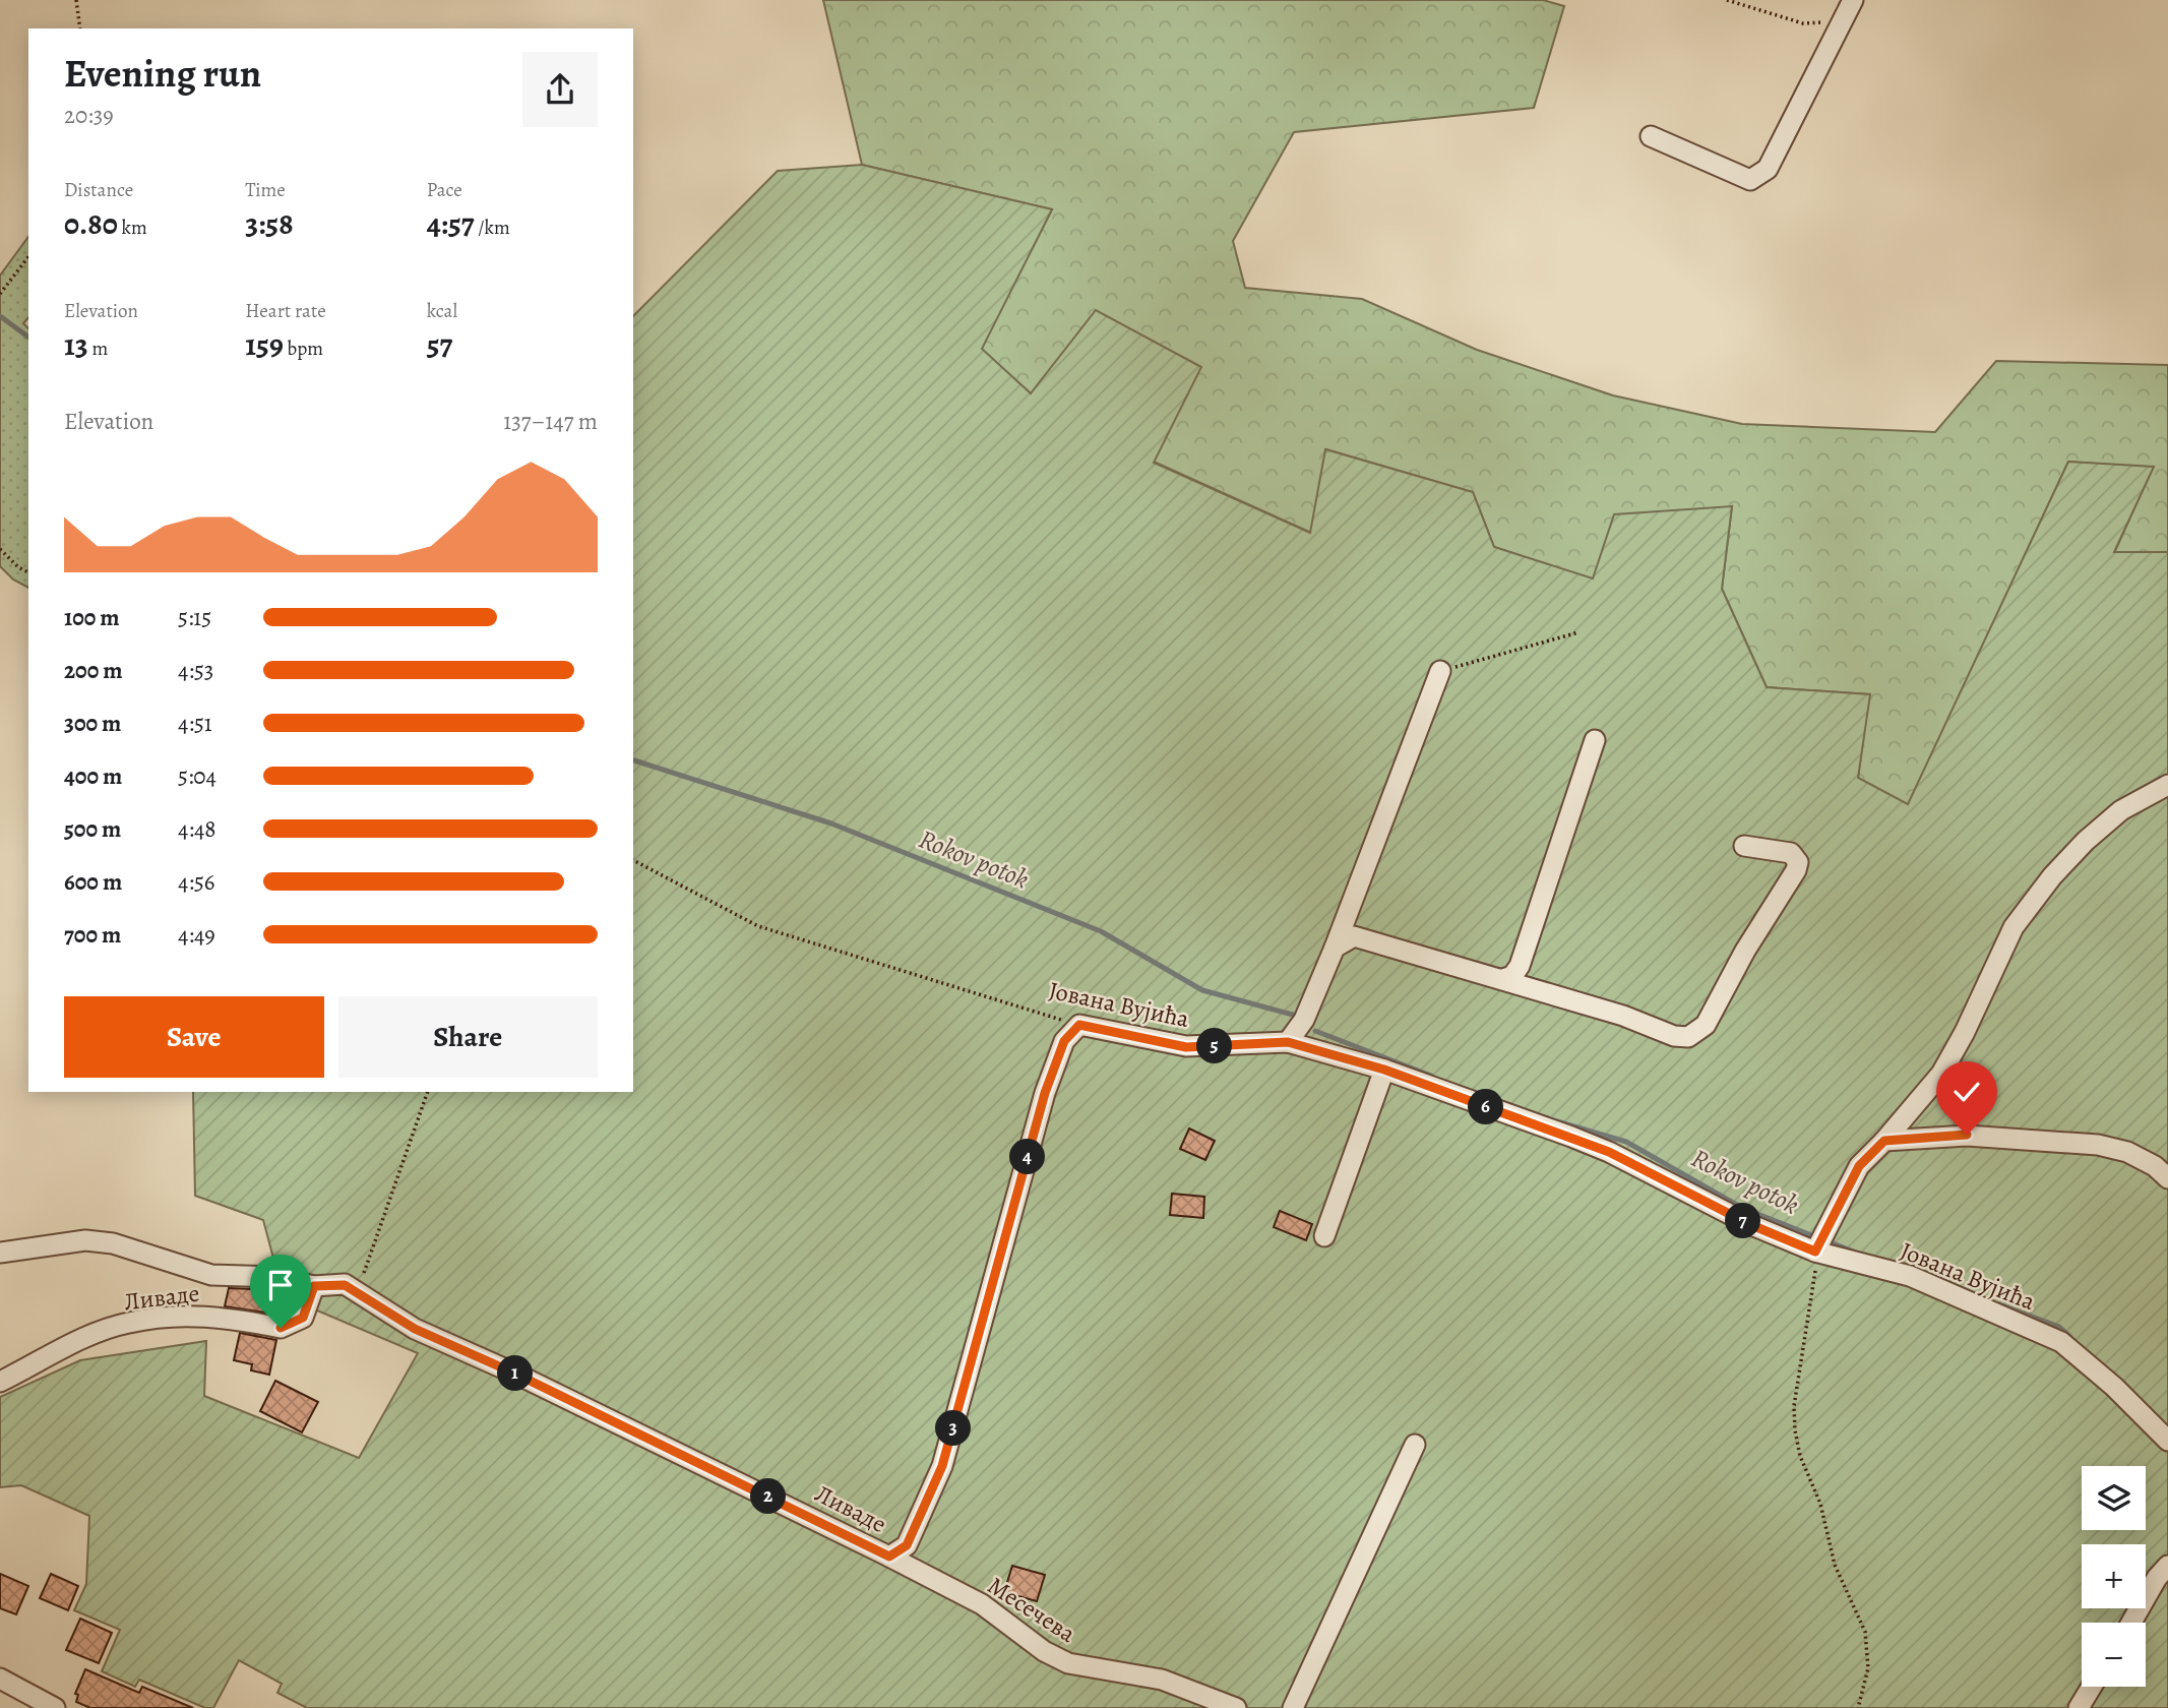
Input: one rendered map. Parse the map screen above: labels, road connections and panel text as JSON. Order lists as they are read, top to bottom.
{
  "streets": {
    "street": ["Јована Вујића", "Ливаде", "Месечева"]
  },
  "crossings": [
    ["Јована Вујића", "Ливаде"],
    ["Ливаде", "Месечева"]
  ],
  "water": ["Rokov potok"],
  "page": {
    "heading": ["Evening run", "20:39"],
    "stats": [
      ["Distance", "0.80 km"],
      ["Time", "3:58"],
      ["Pace", "4:57 /km"],
      ["Elevation", "13 m"],
      ["Heart rate", "159 bpm"],
      ["kcal", "57"]
    ],
    "chart": ["Elevation", "137–147 m"],
    "list": [
      {
        "name": "100 m",
        "note": "5:15"
      },
      {
        "name": "200 m",
        "note": "4:53"
      },
      {
        "name": "300 m",
        "note": "4:51"
      },
      {
        "name": "400 m",
        "note": "5:04"
      },
      {
        "name": "500 m",
        "note": "4:48"
      },
      {
        "name": "600 m",
        "note": "4:56"
      },
      {
        "name": "700 m",
        "note": "4:49"
      }
    ],
    "buttons": ["Save", "Share"],
    "pins": [
      "5",
      "6",
      "4",
      "7",
      "1",
      "3",
      "2"
    ],
    "map_buttons": ["+", "−"]
  }
}
